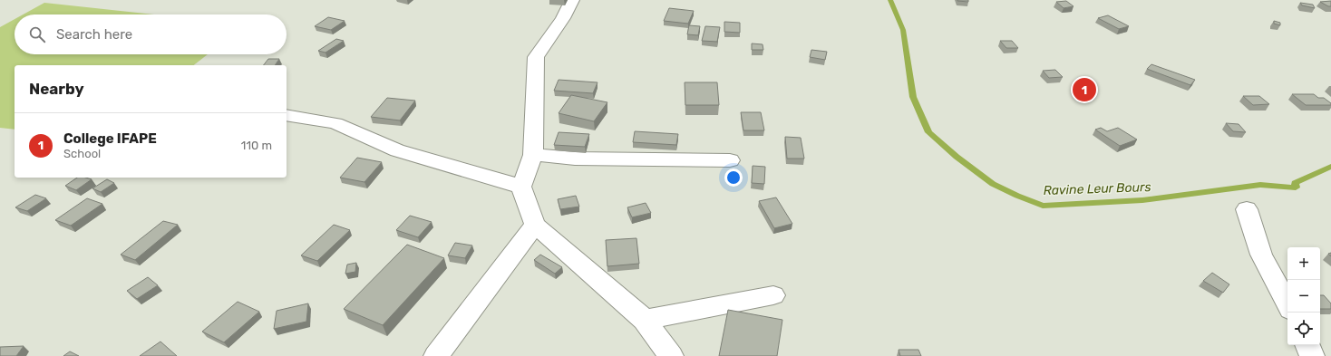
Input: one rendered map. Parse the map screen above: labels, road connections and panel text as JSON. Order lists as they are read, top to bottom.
{
  "water": ["Ravine Leur Bours"],
  "page": {
    "search": "Search here",
    "heading": "Nearby",
    "pins": "1",
    "list": [
      {
        "mark": "1",
        "name": "College IFAPE",
        "note": "School",
        "value": "110 m"
      }
    ],
    "map_buttons": ["+", "−"]
  }
}
